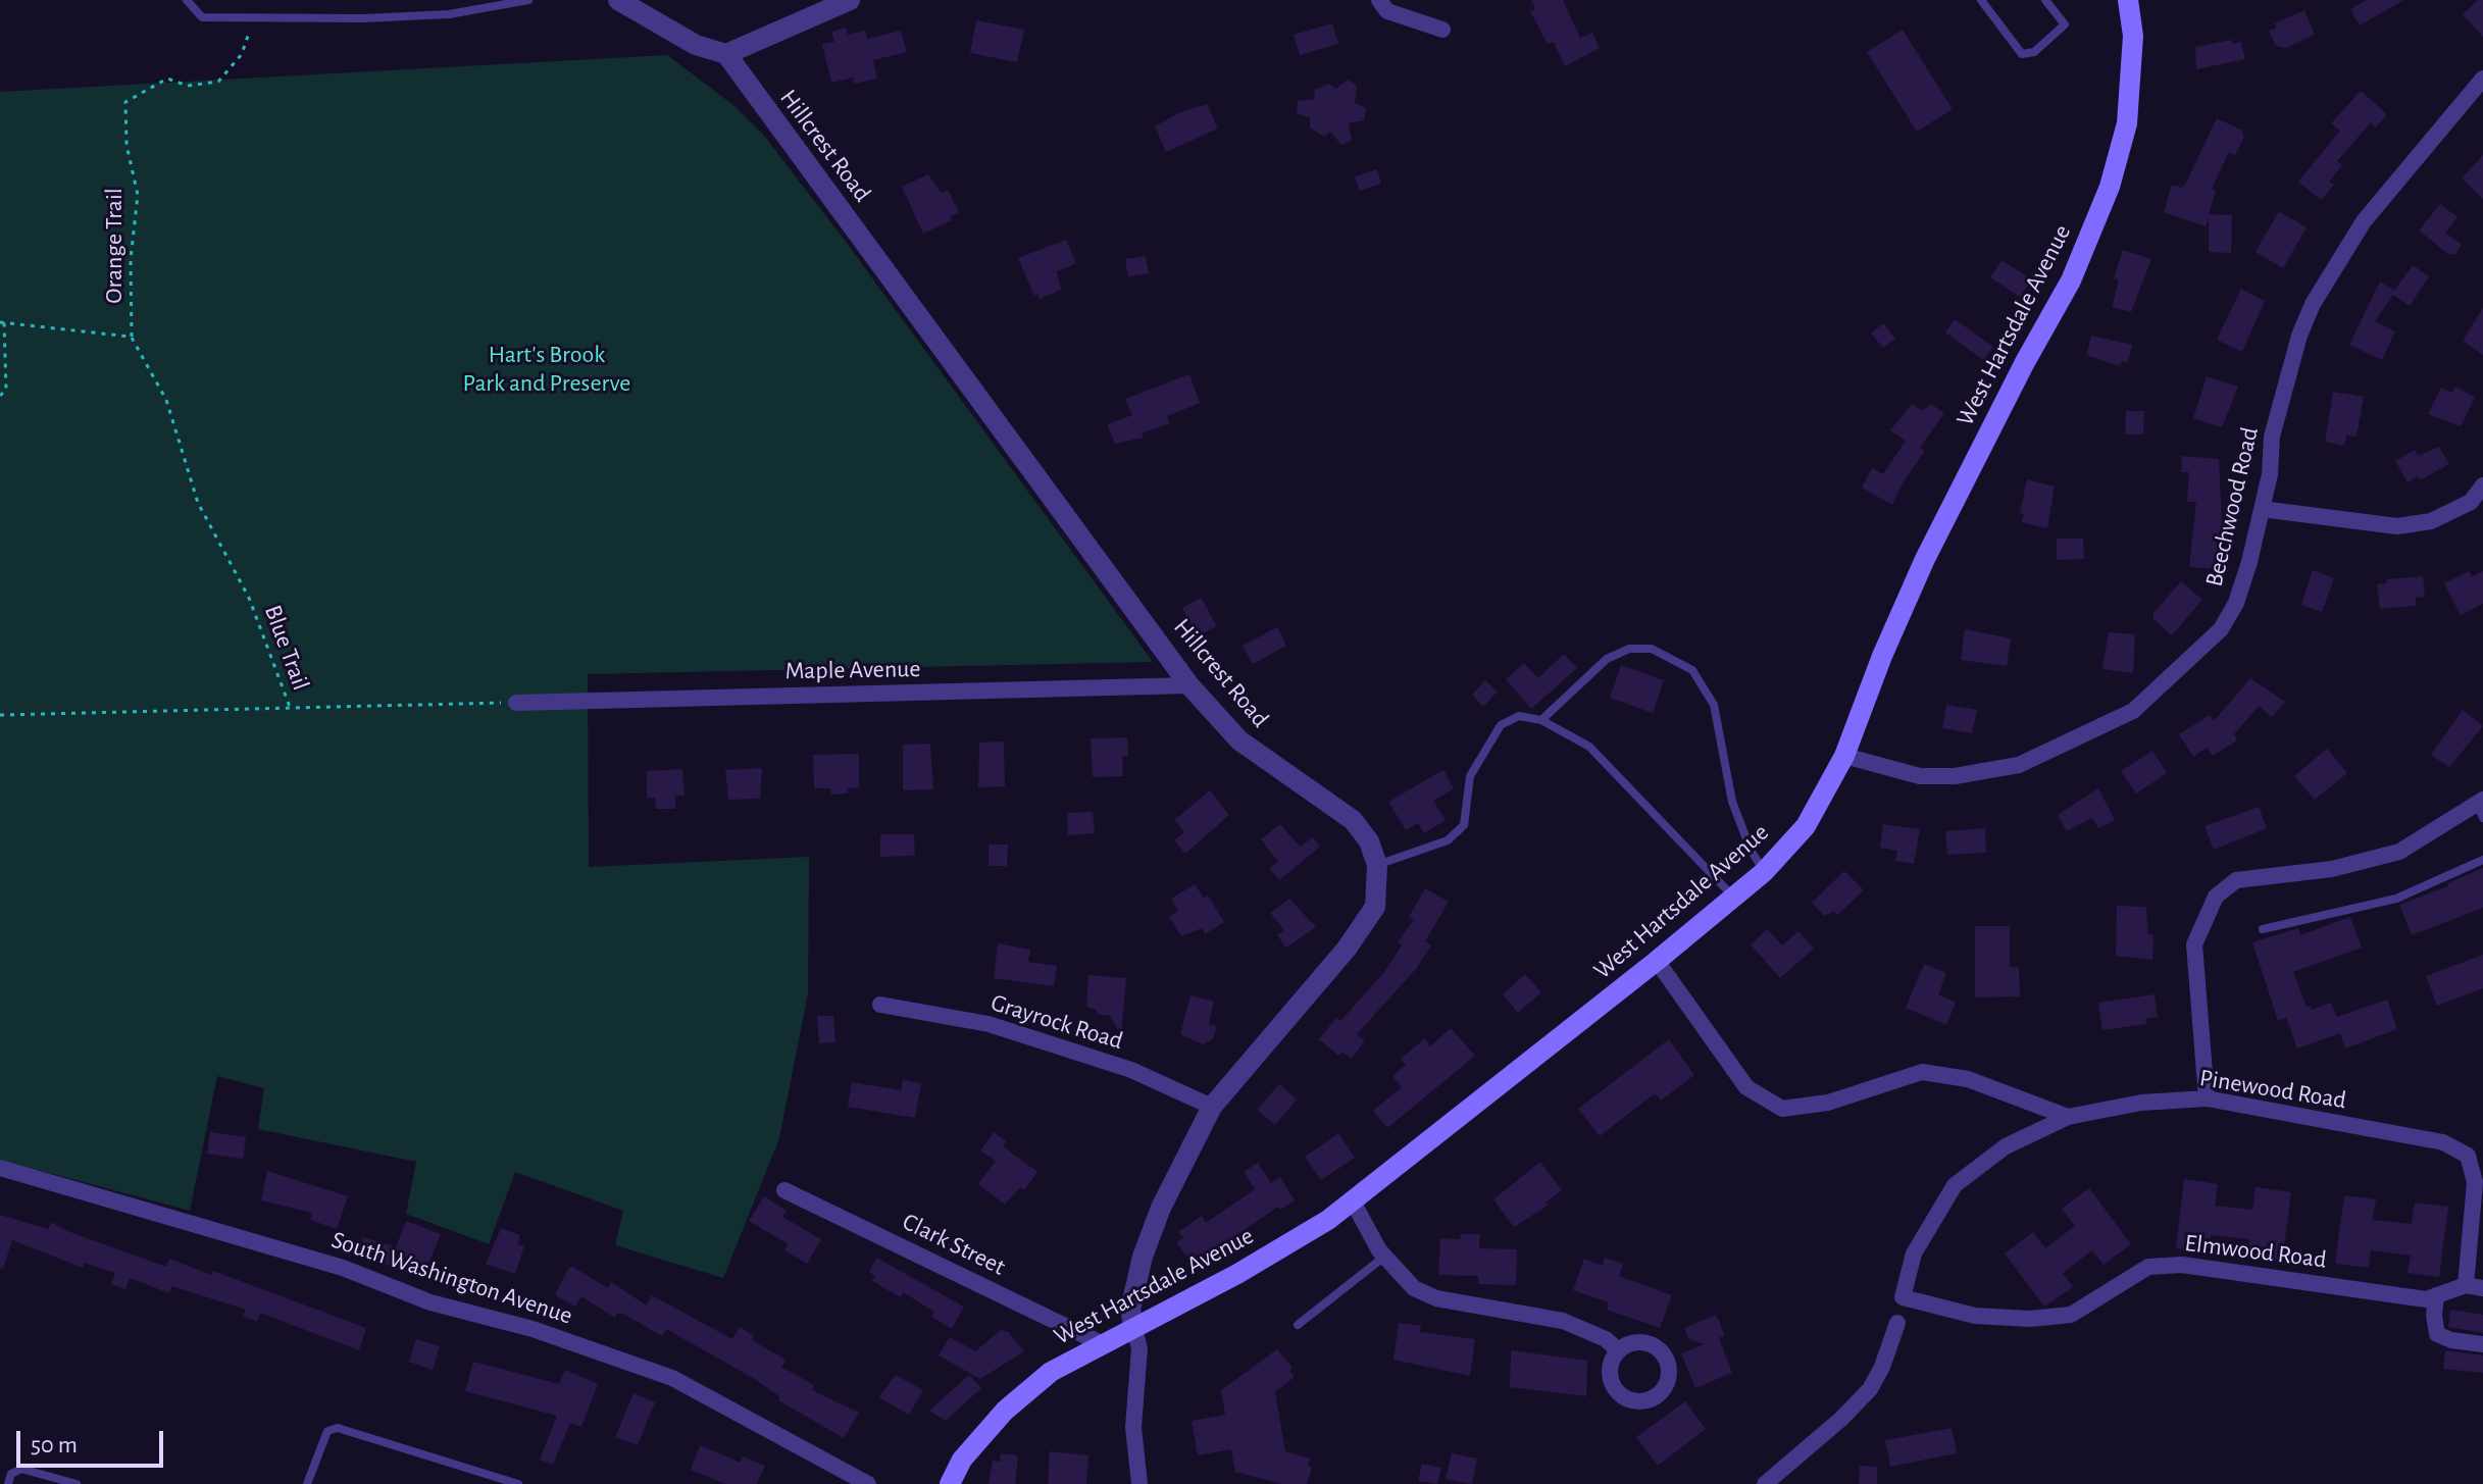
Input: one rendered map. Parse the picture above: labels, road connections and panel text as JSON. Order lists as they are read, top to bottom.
{
  "streets": {
    "main road": ["West Hartsdale Avenue"],
    "street": [
      "Hillcrest Road",
      "Beechwood Road",
      "Maple Avenue",
      "Grayrock Road",
      "Pinewood Road",
      "Clark Street",
      "Elmwood Road",
      "South Washington Avenue"
    ],
    "path": ["Orange Trail", "Blue Trail"]
  },
  "crossings": [
    ["Hillcrest Road", "West Hartsdale Avenue"],
    ["Hillcrest Road", "Maple Avenue"],
    ["Hillcrest Road", "Grayrock Road"],
    ["Orange Trail", "Blue Trail"],
    ["West Hartsdale Avenue", "Beechwood Road"],
    ["West Hartsdale Avenue", "Clark Street"],
    ["Pinewood Road", "Elmwood Road"]
  ],
  "parks": ["Hart's Brook Park and Preserve"],
  "scale_bar": "50 m"
}
